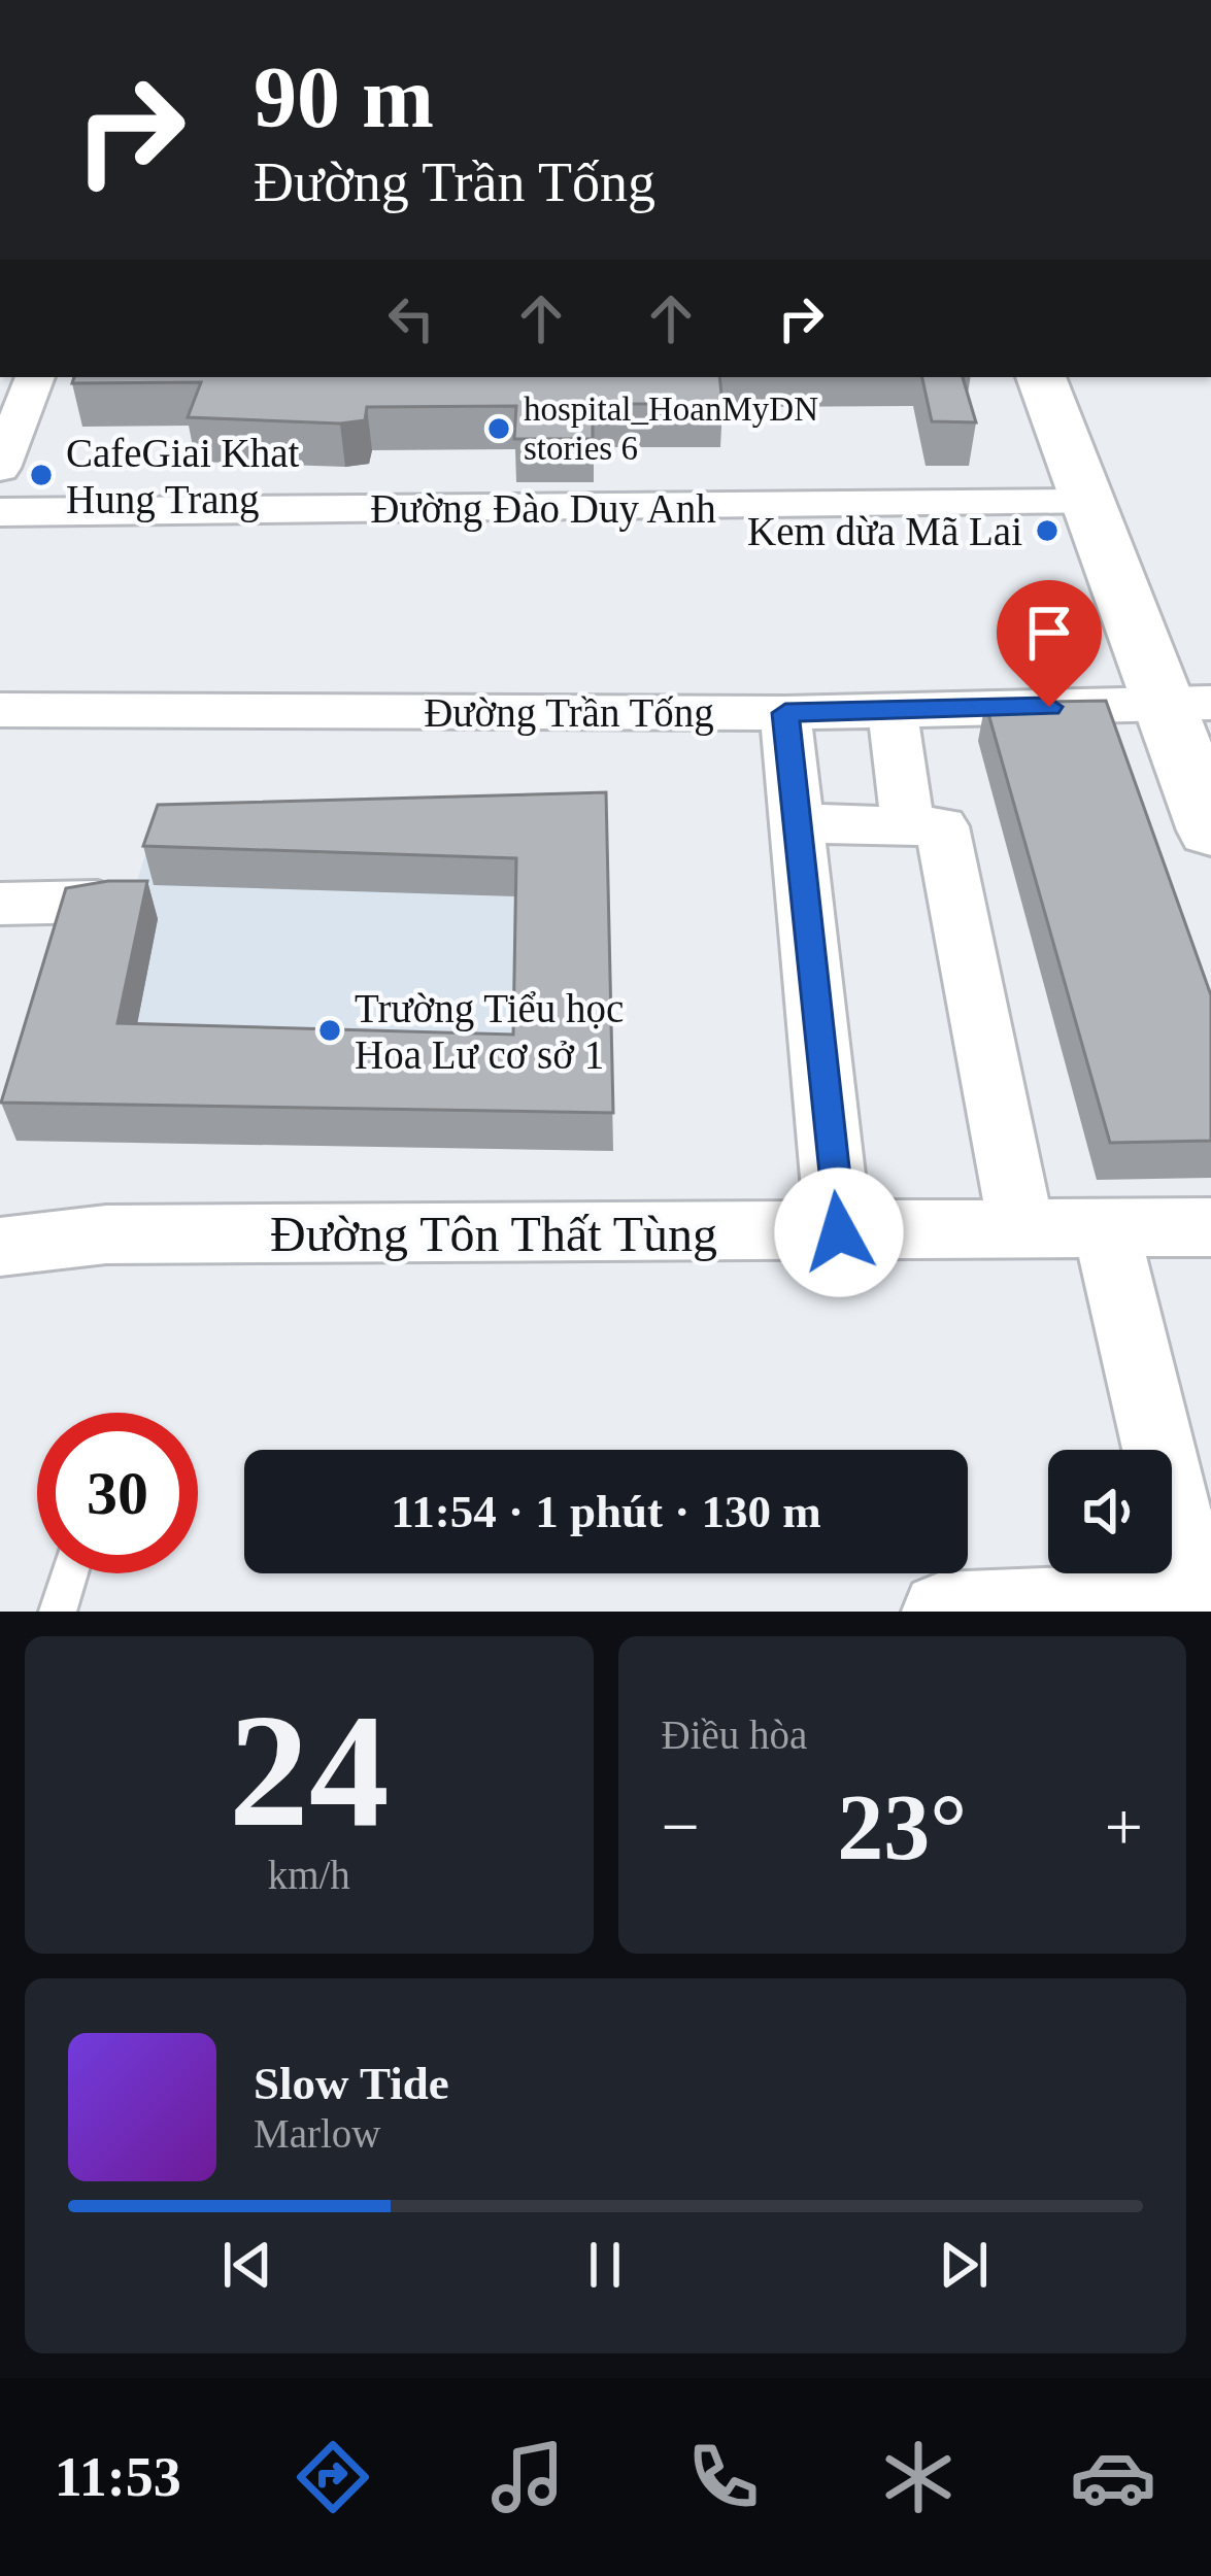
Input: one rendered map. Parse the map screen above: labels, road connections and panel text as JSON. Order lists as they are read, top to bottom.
{
  "streets": {
    "street": ["Đường Đào Duy Anh", "Đường Trần Tống", "Đường Tôn Thất Tùng"]
  },
  "places": [
    "hospital_HoanMyDN stories 6",
    "CafeGiai Khat Hung Trang",
    "Kem dừa Mã Lai",
    "Trường Tiểu học Hoa Lư cơ sở 1"
  ],
  "page": {
    "turn": ["90 m", "Đường Trần Tống"],
    "limit": "30",
    "trip": "11:54 · 1 phút · 130 m",
    "tile": [
      ["24", "km/h"],
      "Điều hòa"
    ],
    "heat": ["−", "23°", "+"],
    "song": ["Slow Tide", "Marlow"],
    "tabs": "11:53"
  }
}
